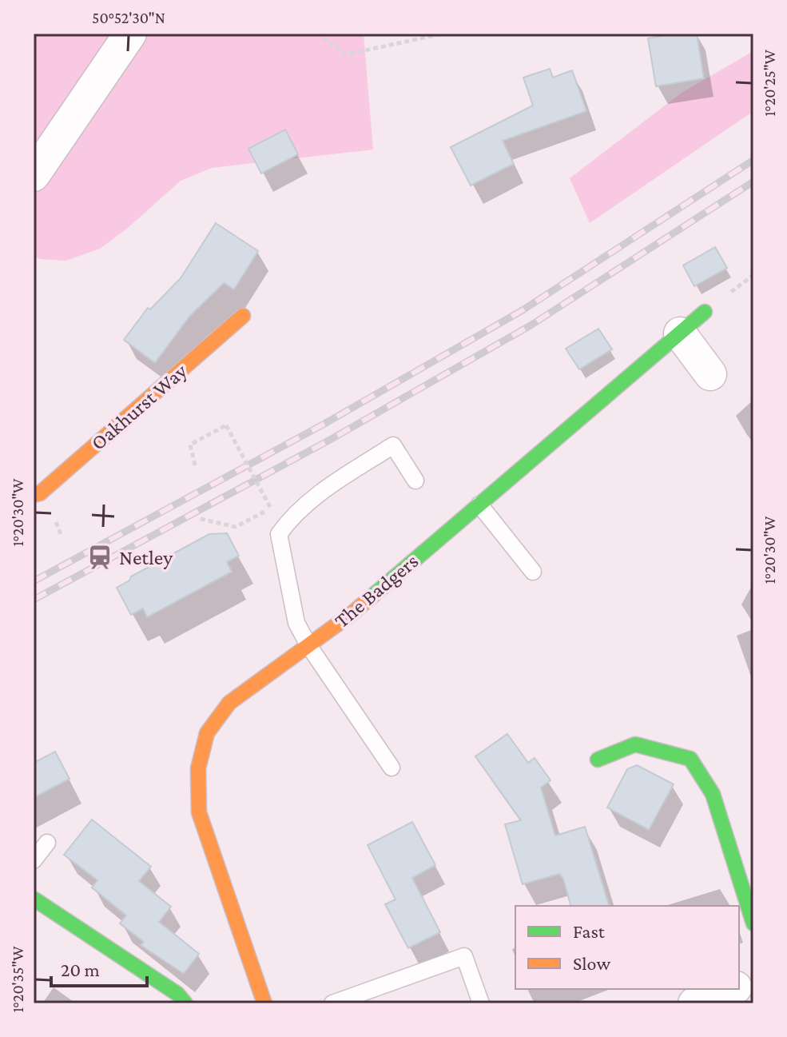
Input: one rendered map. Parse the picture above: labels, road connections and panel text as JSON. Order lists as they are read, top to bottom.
{
  "streets": {
    "street": ["Oakhurst Way", "The Badgers"]
  },
  "places": {
    "station": ["Netley"]
  },
  "legend": ["Fast", "Slow"],
  "scale_bar": "20 m",
  "coordinates": [
    "50°52'30\"N",
    "1°20'25\"W",
    "1°20'30\"W",
    "1°20'35\"W"
  ]
}
